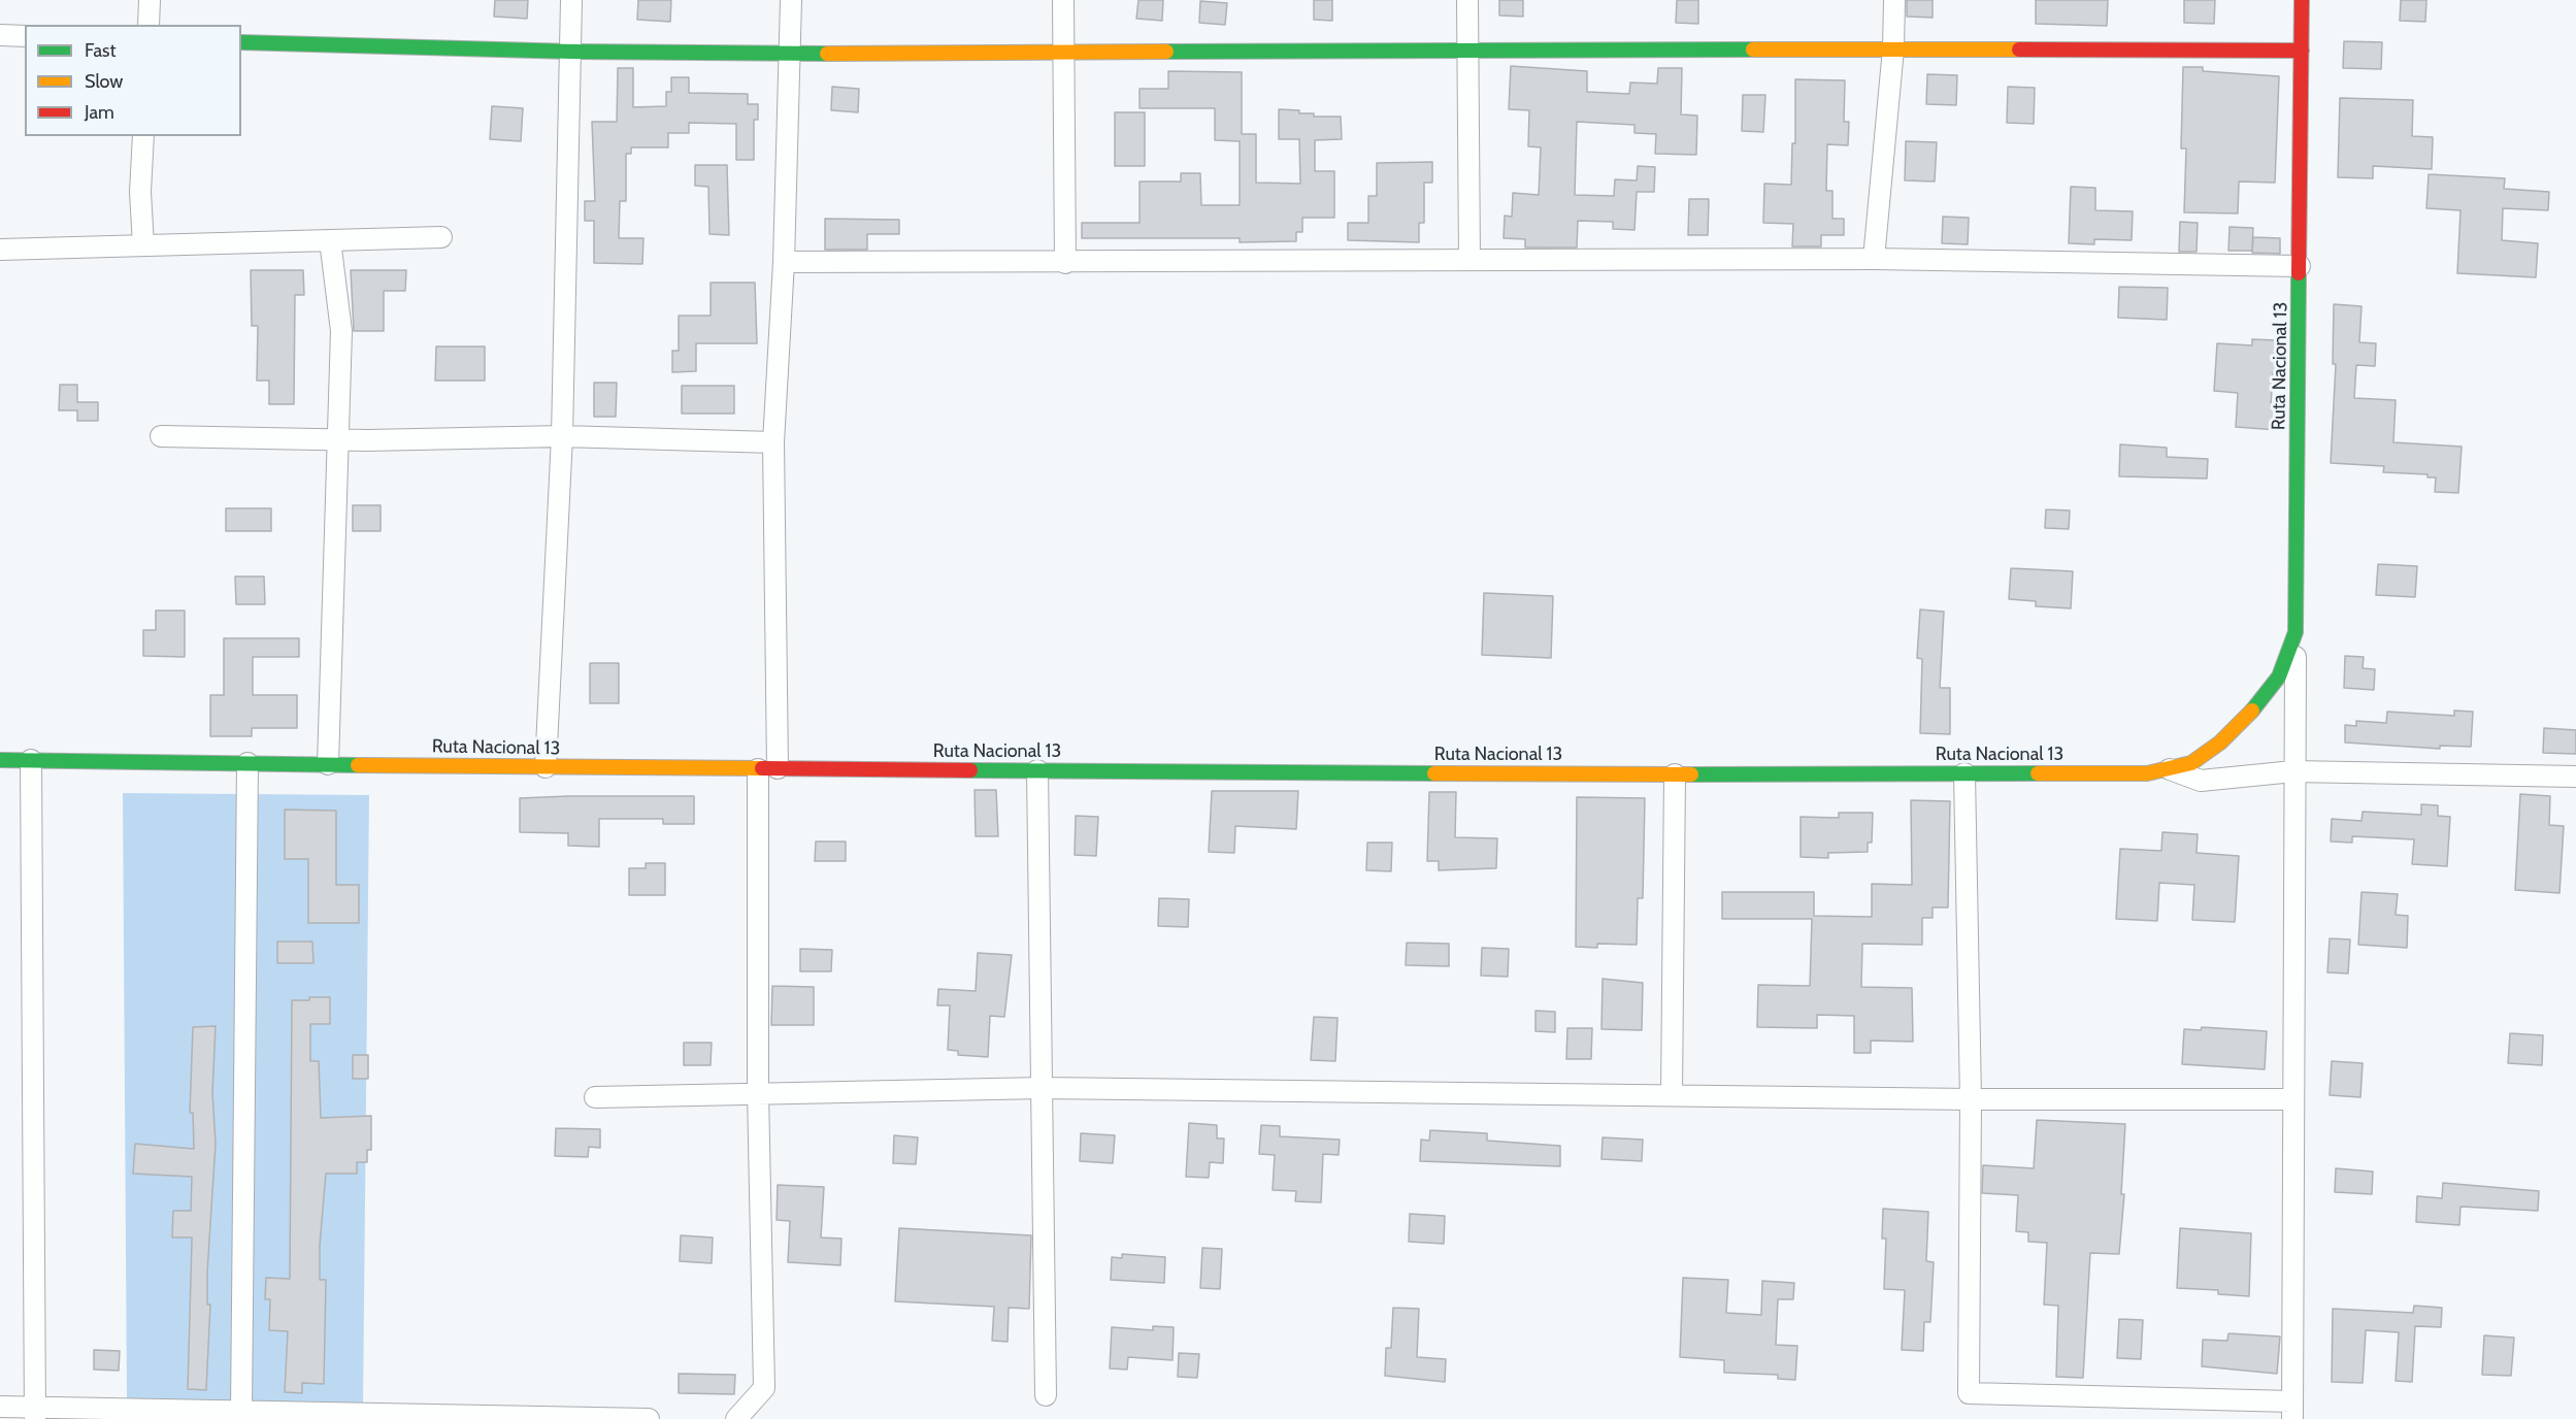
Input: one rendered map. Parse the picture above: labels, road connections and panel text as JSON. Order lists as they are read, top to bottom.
{
  "streets": {
    "main road": ["Ruta Nacional 13"]
  },
  "legend": ["Fast", "Slow", "Jam"]
}
